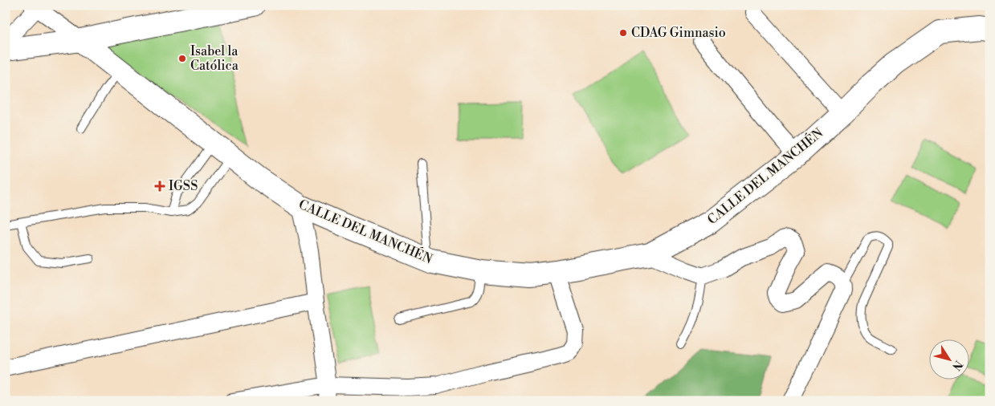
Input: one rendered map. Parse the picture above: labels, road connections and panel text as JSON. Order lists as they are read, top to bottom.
{
  "streets": {
    "street": ["CALLE DEL MANCHÉN"]
  },
  "places": {
    "other": ["CDAG Gimnasio", "Isabel la Católica"],
    "health": ["IGSS"]
  },
  "north": "bottom right"
}
